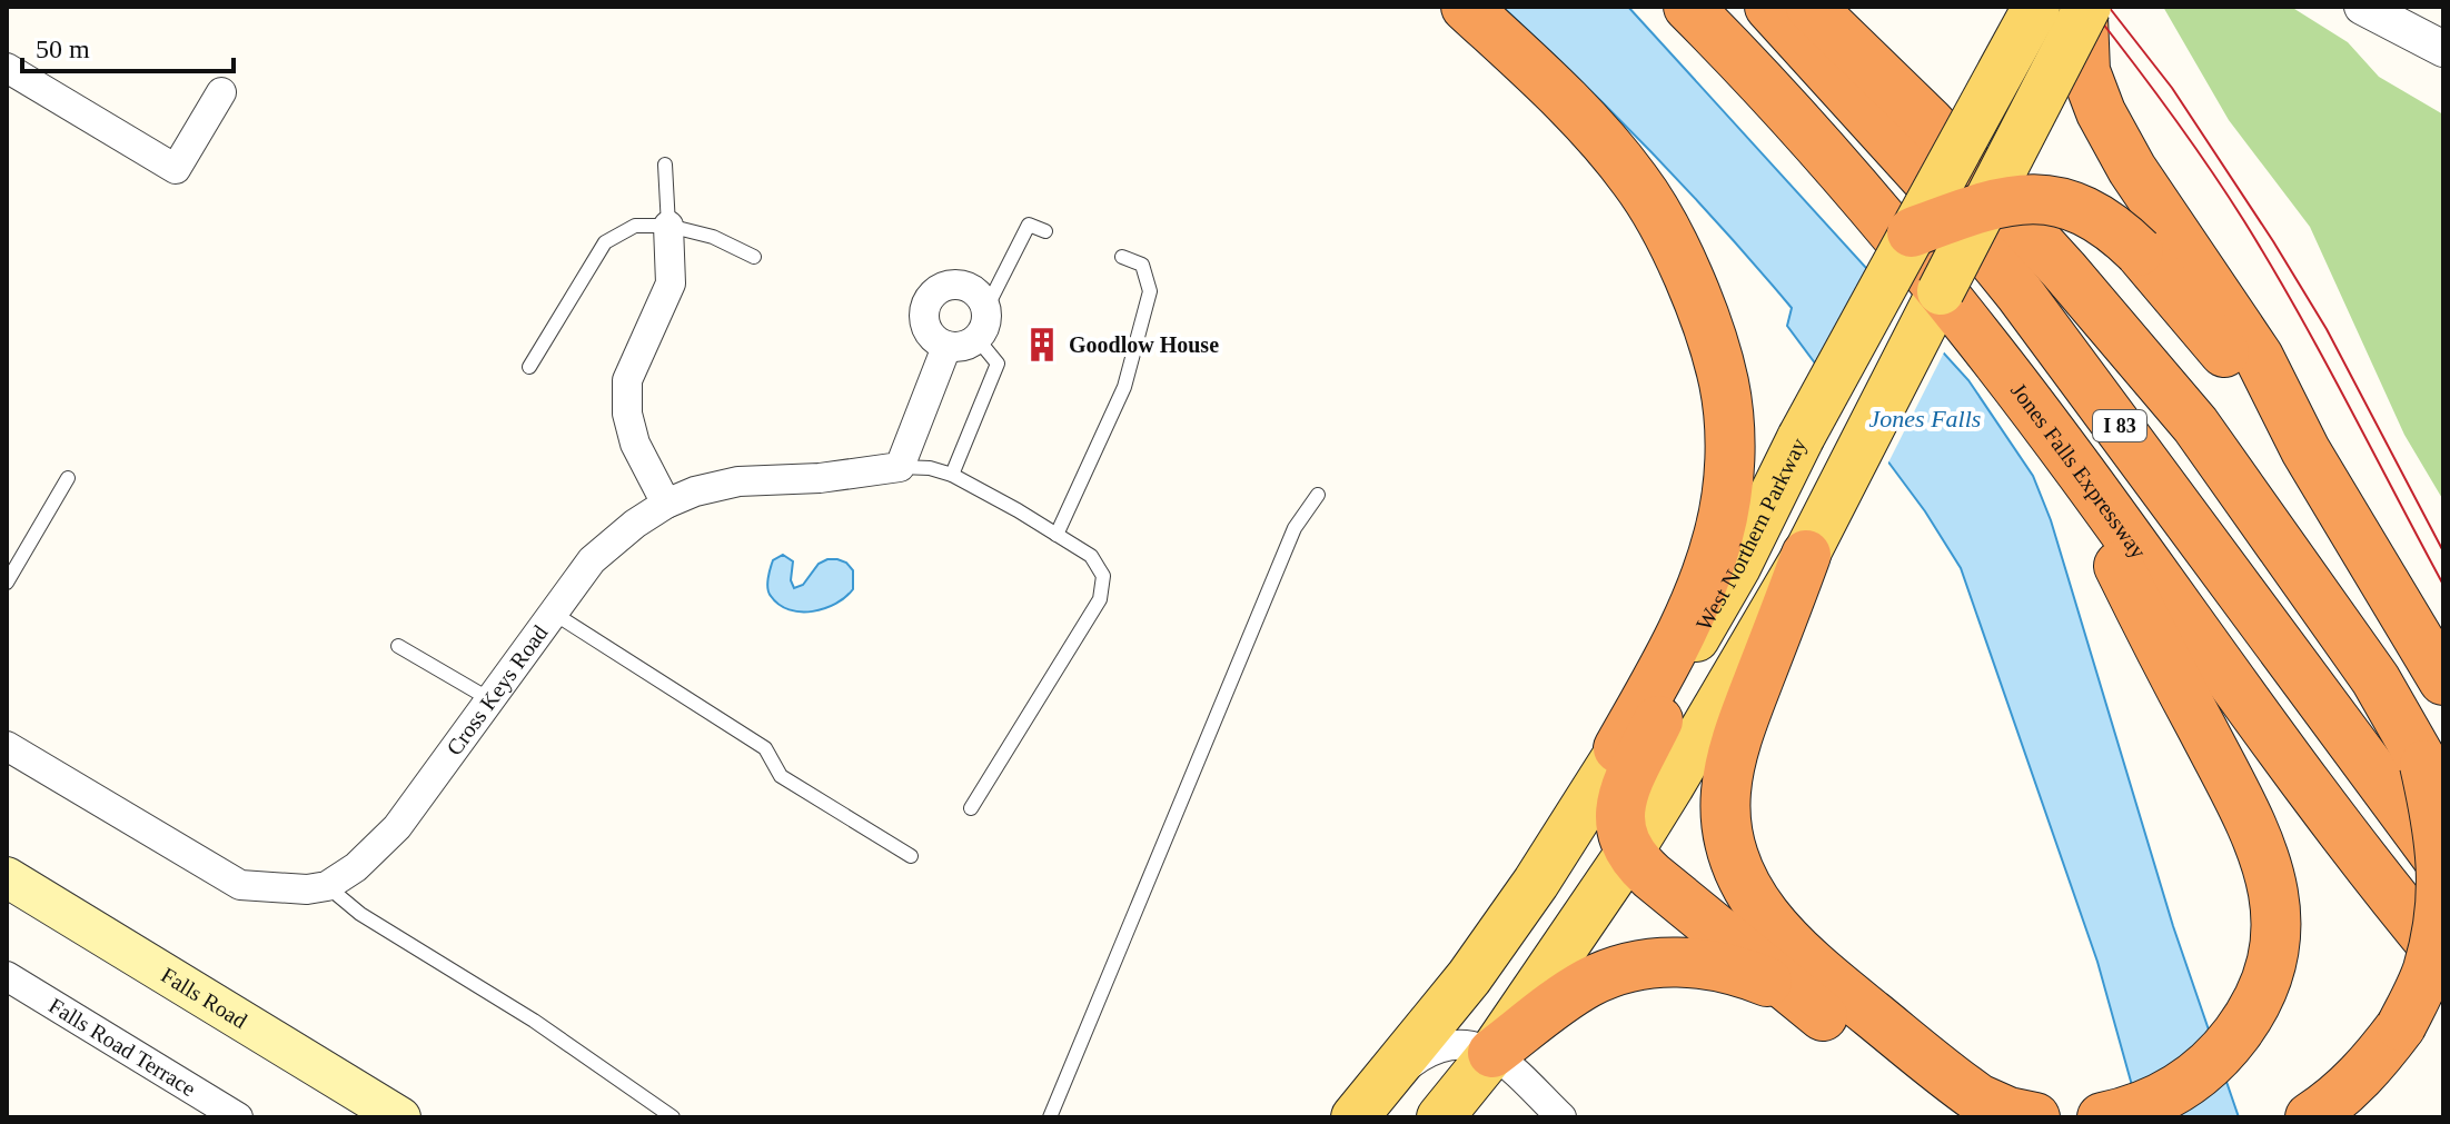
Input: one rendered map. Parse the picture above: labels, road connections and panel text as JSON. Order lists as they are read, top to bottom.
{
  "streets": {
    "highway": ["I 83", "Jones Falls Expressway"],
    "main road": ["West Northern Parkway", "Falls Road"],
    "street": ["Cross Keys Road", "Falls Road Terrace"]
  },
  "water": ["Jones Falls"],
  "places": {
    "building": ["Goodlow House"]
  },
  "scale_bar": "50 m"
}
